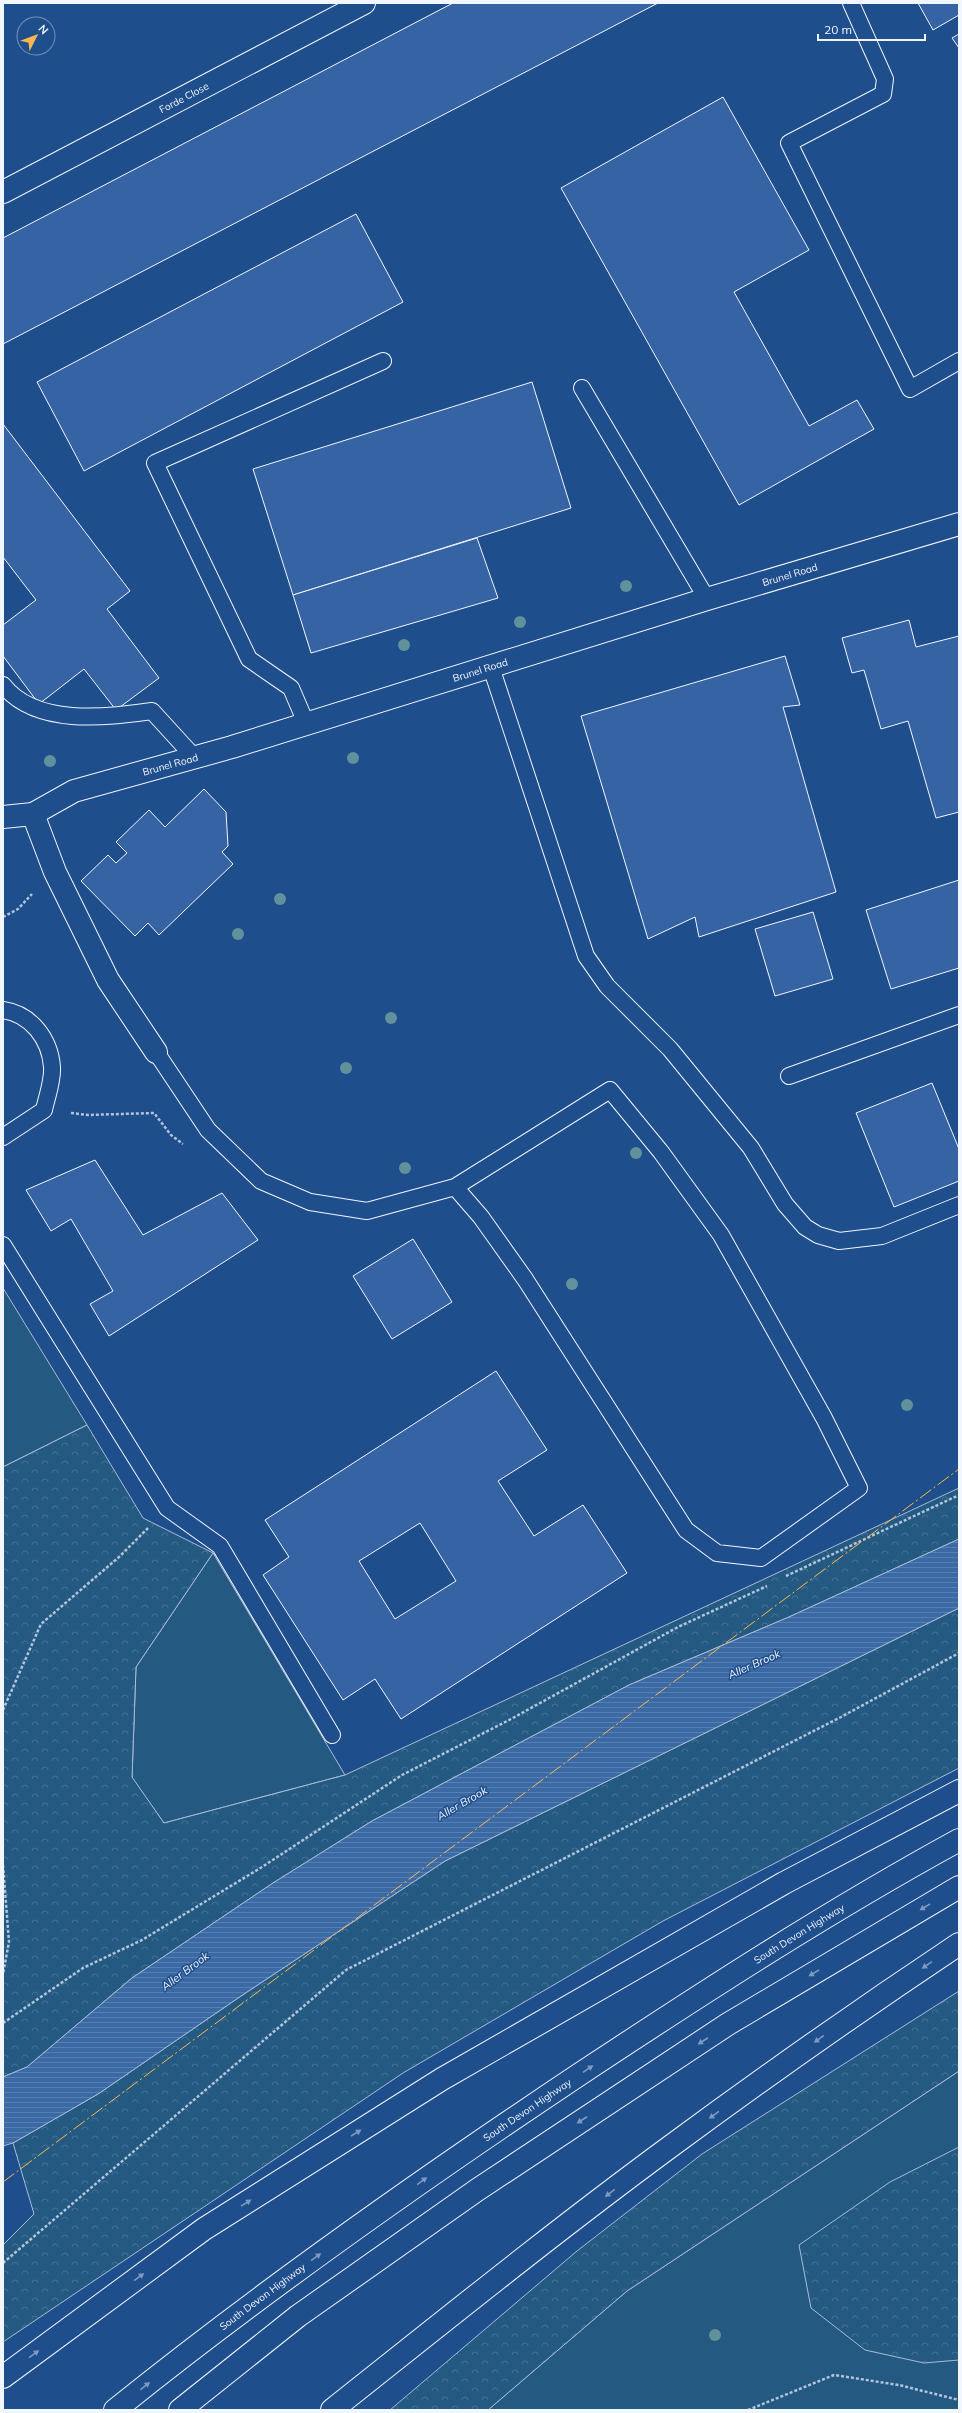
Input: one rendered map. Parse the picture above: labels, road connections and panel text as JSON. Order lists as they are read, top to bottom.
{
  "streets": {
    "main road": ["Forde Close", "Brunel Road", "South Devon Highway"]
  },
  "water": ["Aller Brook"],
  "scale_bar": "20 m",
  "north": "top right"
}
